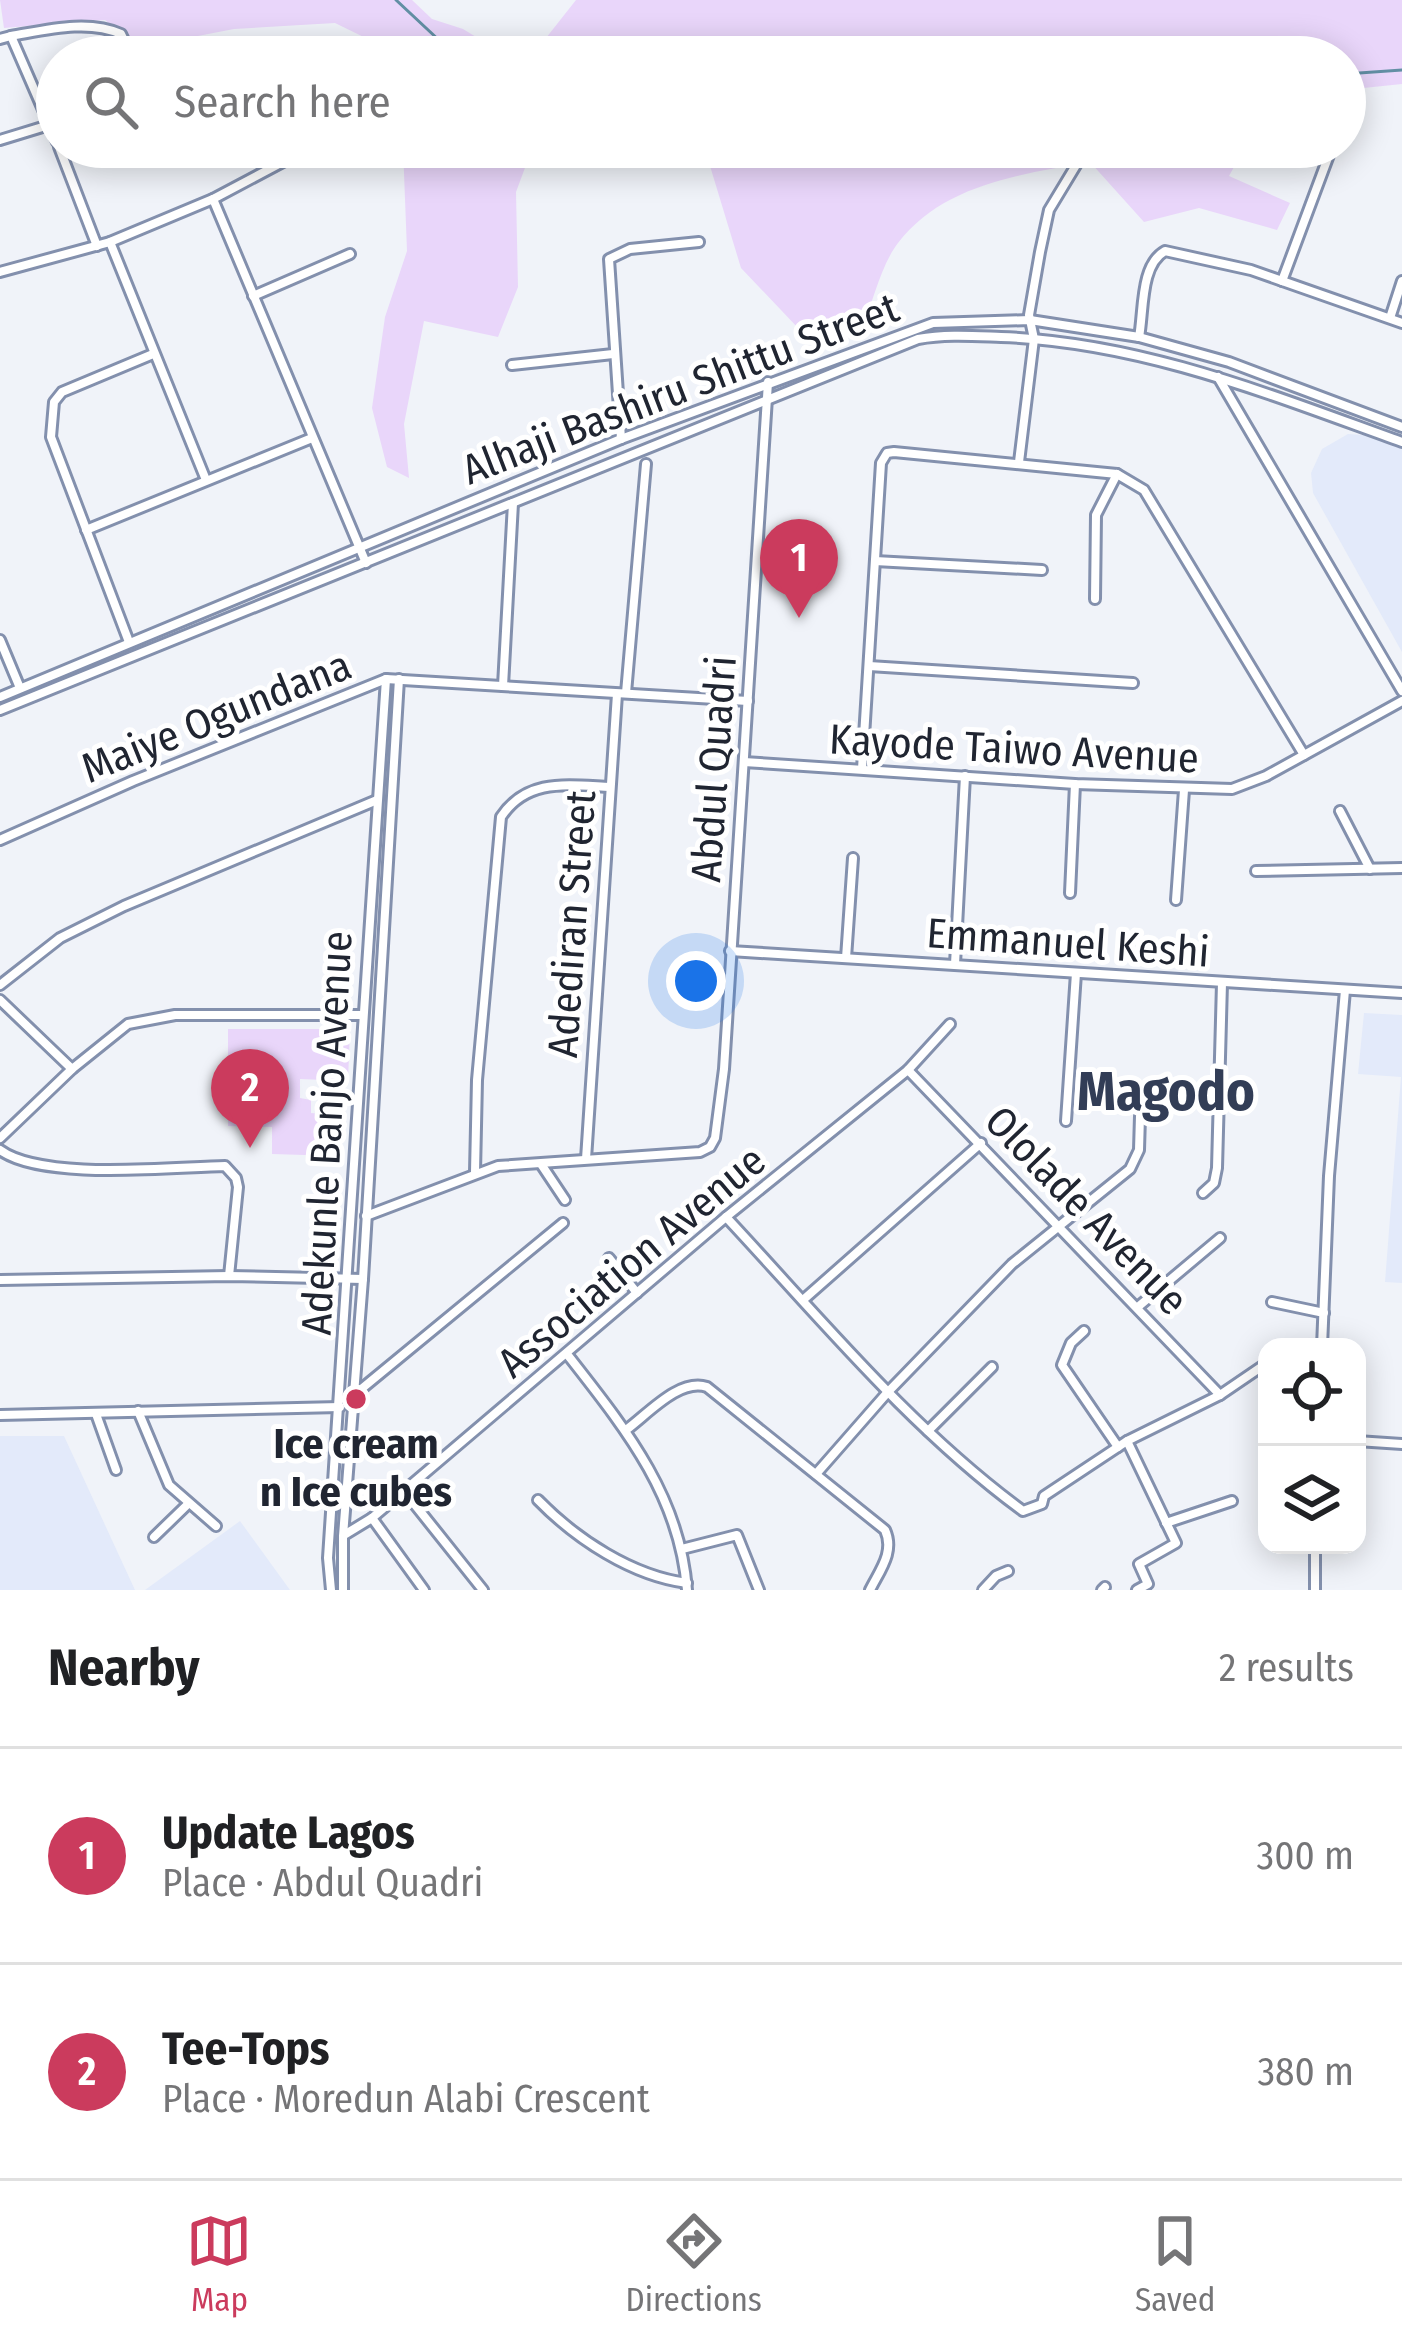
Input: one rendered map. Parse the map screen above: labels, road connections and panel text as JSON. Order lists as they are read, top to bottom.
{
  "streets": {
    "street": [
      "Alhaji Bashiru Shittu Street",
      "Maiye Ogundana",
      "Kayode Taiwo Avenue",
      "Abdul Quadri",
      "Adediran Street",
      "Emmanuel Keshi",
      "Adekunle Banjo Avenue",
      "Ololade Avenue",
      "Association Avenue"
    ]
  },
  "crossings": [
    ["Alhaji Bashiru Shittu Street", "Abdul Quadri"],
    ["Maiye Ogundana", "Abdul Quadri"],
    ["Maiye Ogundana", "Adediran Street"],
    ["Maiye Ogundana", "Adekunle Banjo Avenue"],
    ["Kayode Taiwo Avenue", "Abdul Quadri"],
    ["Abdul Quadri", "Adediran Street"],
    ["Abdul Quadri", "Emmanuel Keshi"],
    ["Adekunle Banjo Avenue", "Association Avenue"],
    ["Ololade Avenue", "Association Avenue"]
  ],
  "districts": ["Magodo"],
  "places": ["Ice cream n Ice cubes"],
  "page": {
    "search": "Search here",
    "pins": ["1", "2"],
    "heading": ["Nearby", "2 results"],
    "list": [
      {
        "mark": "1",
        "name": "Update Lagos",
        "note": "Place · Abdul Quadri",
        "value": "300 m"
      },
      {
        "mark": "2",
        "name": "Tee-Tops",
        "note": "Place · Moredun Alabi Crescent",
        "value": "380 m"
      }
    ],
    "nav": ["Map", "Directions", "Saved"]
  }
}
